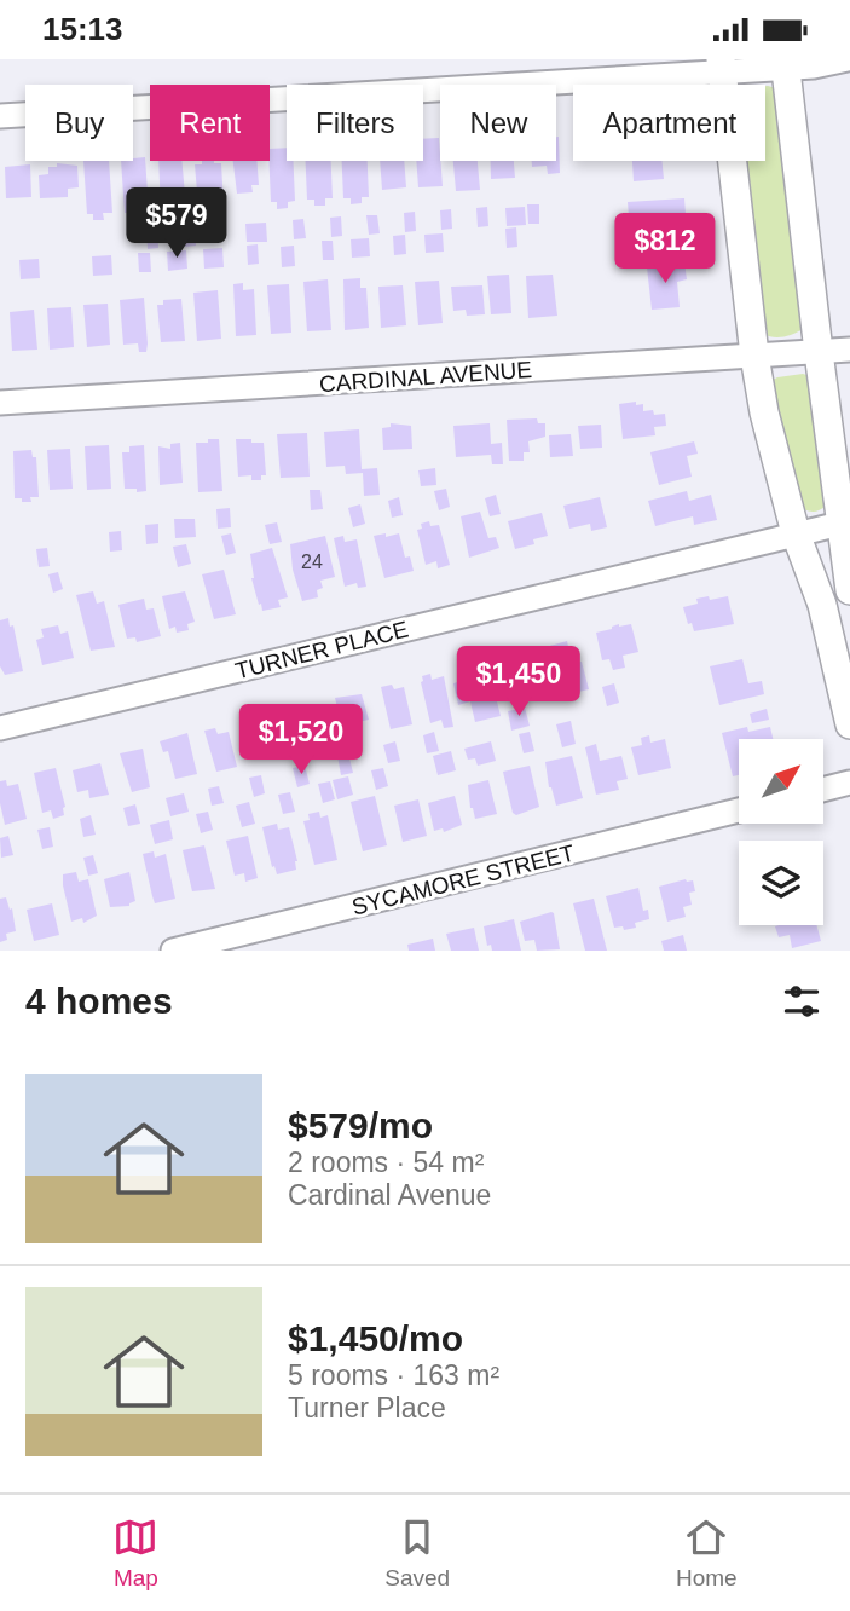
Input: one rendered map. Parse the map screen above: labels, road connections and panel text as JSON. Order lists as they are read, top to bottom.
{
  "streets": {
    "street": ["CARDINAL AVENUE", "TURNER PLACE", "SYCAMORE STREET"]
  },
  "house_numbers": ["24"],
  "north": "top right",
  "page": {
    "status": "15:13",
    "chip": [
      "Buy",
      "Rent",
      "Filters",
      "New",
      "Apartment"
    ],
    "price": [
      "$579",
      "$812",
      "$1,450",
      "$1,520"
    ],
    "heading": "4 homes",
    "list": [
      {
        "name": "$579/mo",
        "note": "2 rooms · 54 m² · Cardinal Avenue"
      },
      {
        "name": "$1,450/mo",
        "note": "5 rooms · 163 m² · Turner Place"
      }
    ],
    "tabs": ["Map", "Saved", "Home"]
  }
}
